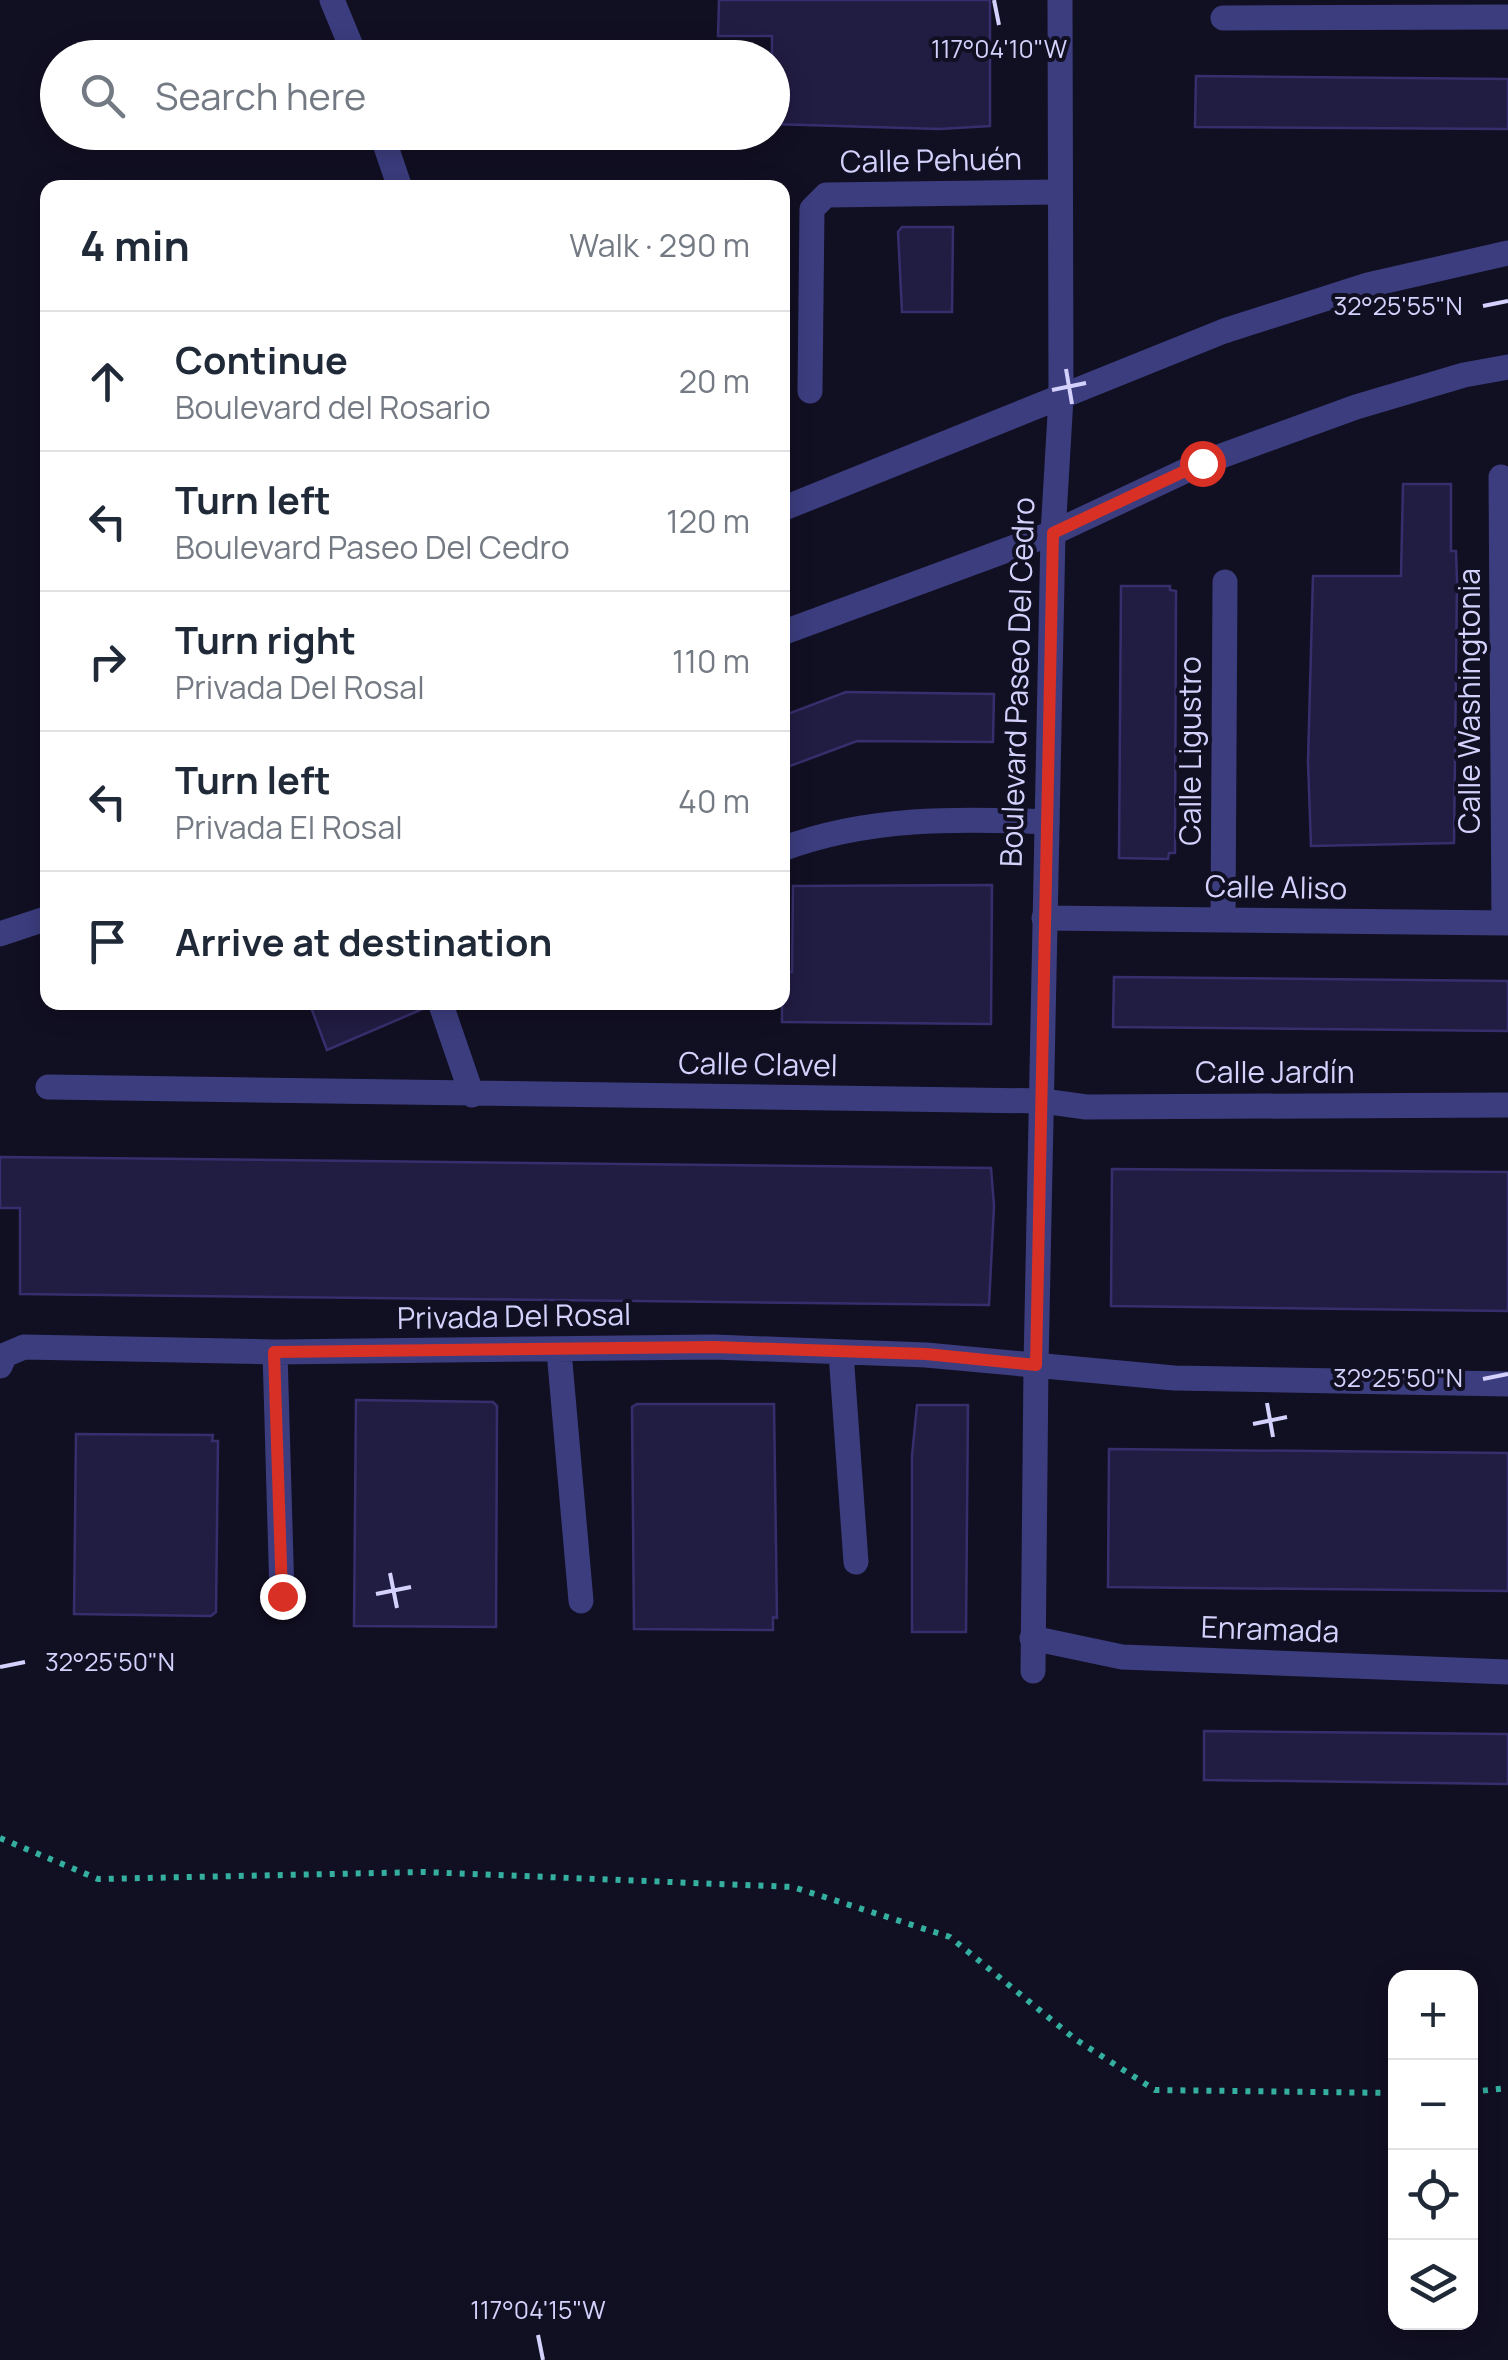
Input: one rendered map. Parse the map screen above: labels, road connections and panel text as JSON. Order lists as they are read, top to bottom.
{
  "streets": {
    "street": [
      "Calle Pehuén",
      "Boulevard Paseo Del Cedro",
      "Calle Washingtonia",
      "Calle Ligustro",
      "Calle Aliso",
      "Calle Clavel",
      "Calle Jardín",
      "Privada Del Rosal",
      "Enramada"
    ]
  },
  "crossings": [
    ["Calle Pehuén", "Boulevard Paseo Del Cedro"],
    ["Boulevard Paseo Del Cedro", "Calle Aliso"],
    ["Boulevard Paseo Del Cedro", "Calle Clavel"],
    ["Boulevard Paseo Del Cedro", "Calle Jardín"],
    ["Boulevard Paseo Del Cedro", "Privada Del Rosal"],
    ["Boulevard Paseo Del Cedro", "Enramada"],
    ["Calle Washingtonia", "Calle Aliso"],
    ["Calle Ligustro", "Calle Aliso"],
    ["Calle Clavel", "Calle Jardín"]
  ],
  "page": {
    "search": "Search here",
    "heading": ["4 min", "Walk · 290 m"],
    "list": [
      ["Continue", "Boulevard del Rosario", "20 m"],
      ["Turn left", "Boulevard Paseo Del Cedro", "120 m"],
      ["Turn right", "Privada Del Rosal", "110 m"],
      ["Turn left", "Privada El Rosal", "40 m"],
      "Arrive at destination"
    ],
    "map_buttons": ["+", "−"]
  },
  "coordinates": [
    "117°04'10\"W",
    "32°25'55\"N",
    "32°25'50\"N",
    "117°04'15\"W"
  ]
}
